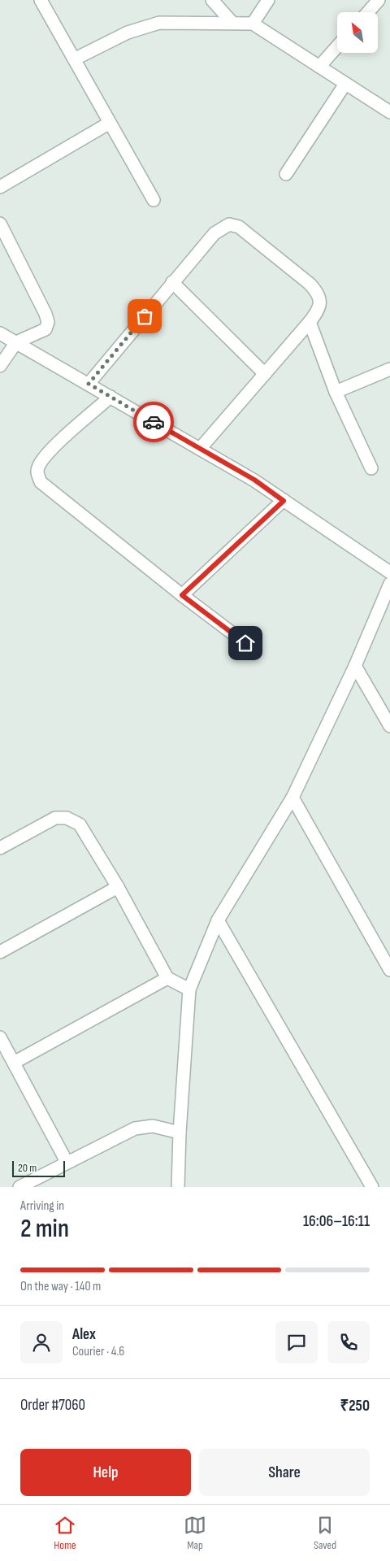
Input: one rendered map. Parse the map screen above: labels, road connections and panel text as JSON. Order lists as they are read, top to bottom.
{
  "scale_bar": "20 m",
  "north": "top left",
  "page": {
    "scale": "20 m",
    "heading": ["2 min", "Arriving in", "16:06–16:11"],
    "panel": [
      "Alex",
      "Courier · 4.6",
      "Order #7060",
      "₹250"
    ],
    "bar": "On the way · 140 m",
    "buttons": ["Help", "Share"],
    "tabs": ["Home", "Map", "Saved"]
  }
}
